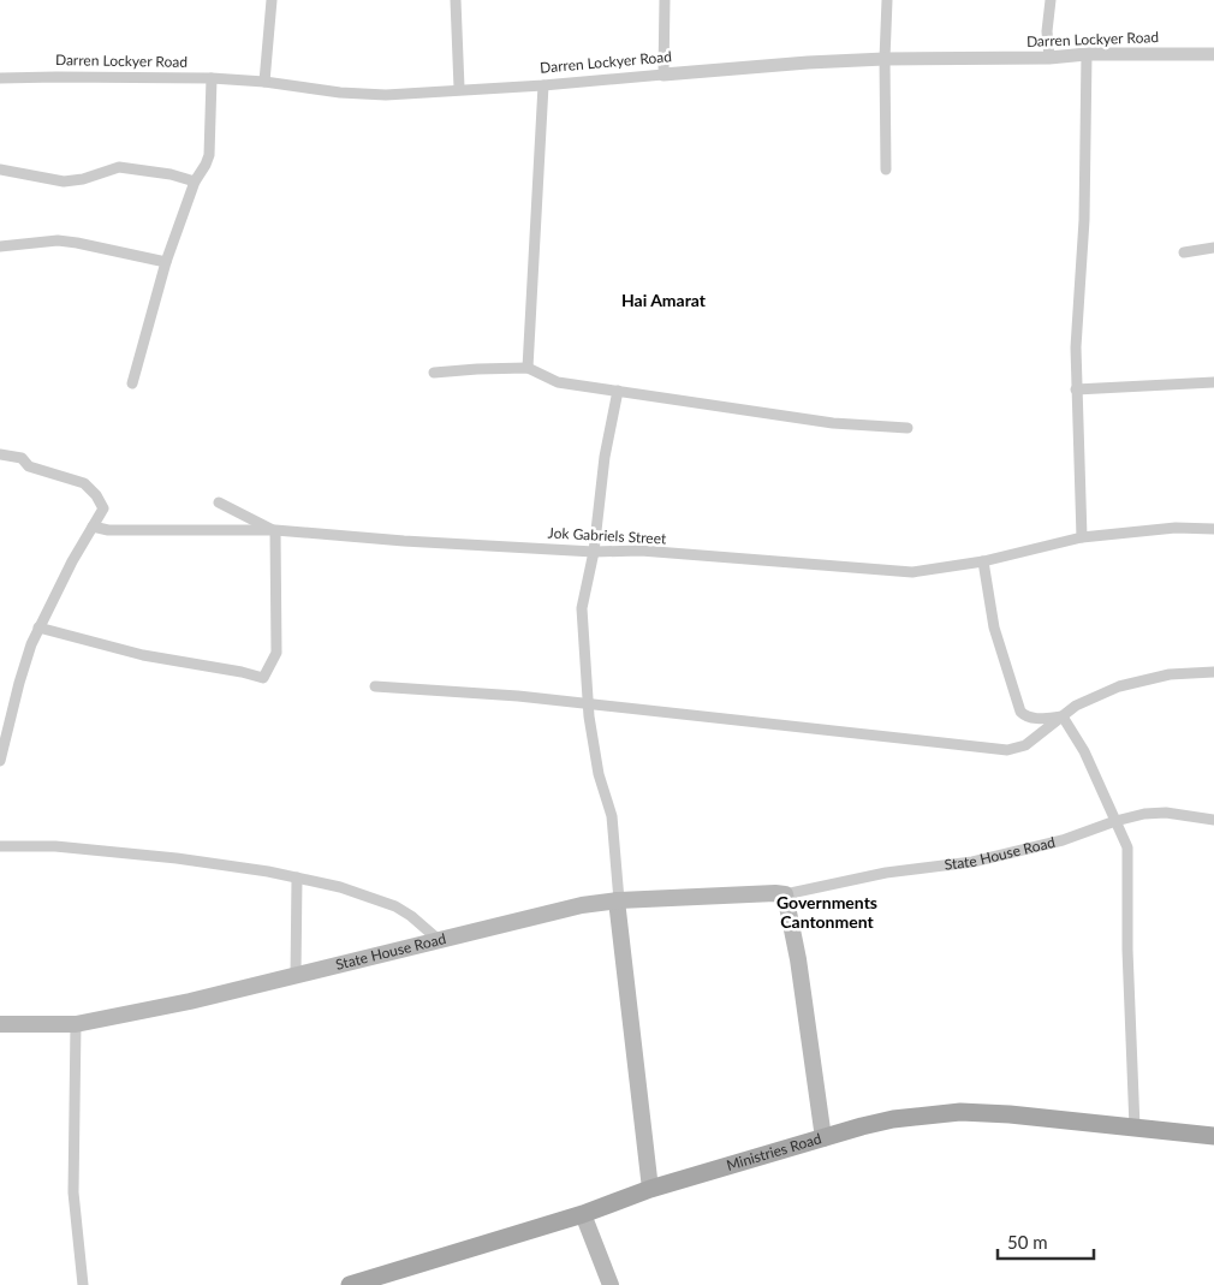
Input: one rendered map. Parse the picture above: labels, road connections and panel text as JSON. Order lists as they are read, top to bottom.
{
  "streets": {
    "main road": ["State House Road", "Ministries Road"],
    "street": ["Darren Lockyer Road", "Jok Gabriels Street"]
  },
  "districts": ["Hai Amarat", "Governments Cantonment"],
  "scale_bar": "50 m"
}
